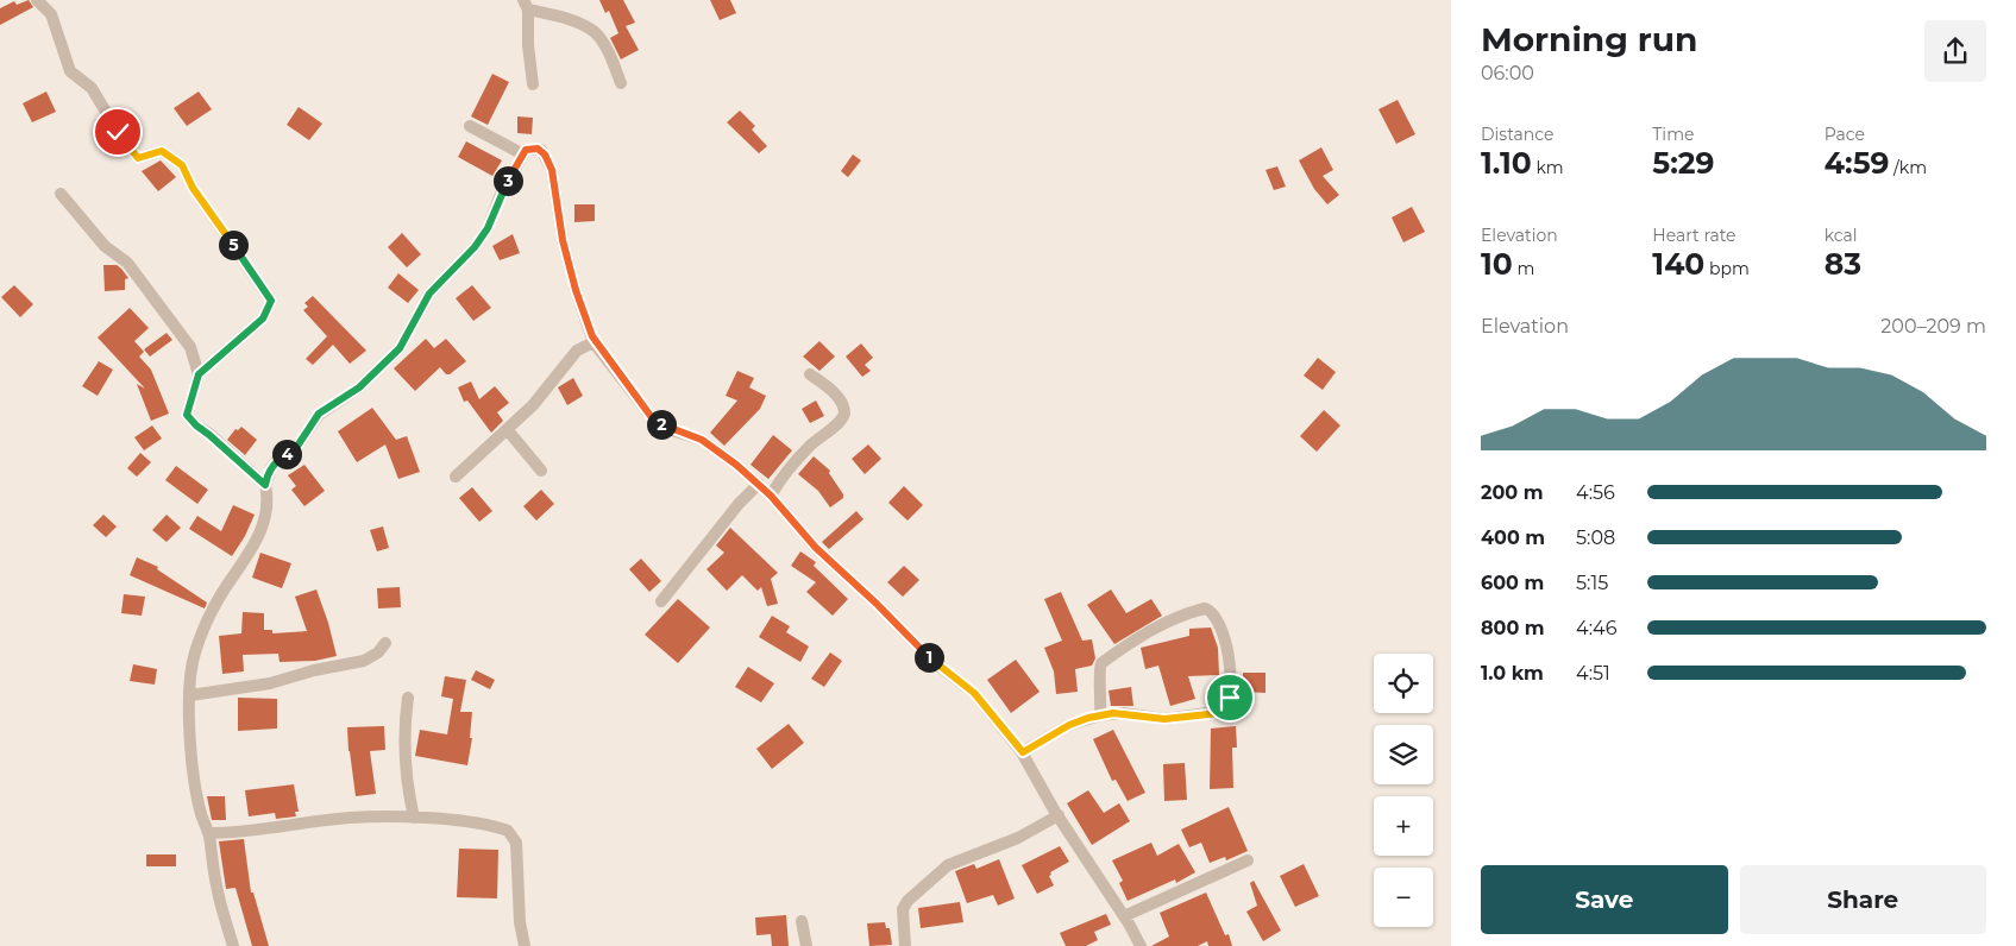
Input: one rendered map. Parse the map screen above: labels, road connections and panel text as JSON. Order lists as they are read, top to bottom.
{
  "page": {
    "heading": ["Morning run", "06:00"],
    "stats": [
      ["Distance", "1.10 km"],
      ["Time", "5:29"],
      ["Pace", "4:59 /km"],
      ["Elevation", "10 m"],
      ["Heart rate", "140 bpm"],
      ["kcal", "83"]
    ],
    "pins": [
      "3",
      "5",
      "2",
      "4",
      "1"
    ],
    "chart": ["Elevation", "200–209 m"],
    "list": [
      {
        "name": "200 m",
        "note": "4:56"
      },
      {
        "name": "400 m",
        "note": "5:08"
      },
      {
        "name": "600 m",
        "note": "5:15"
      },
      {
        "name": "800 m",
        "note": "4:46"
      },
      {
        "name": "1.0 km",
        "note": "4:51"
      }
    ],
    "map_buttons": ["+", "−"],
    "buttons": ["Save", "Share"]
  }
}
